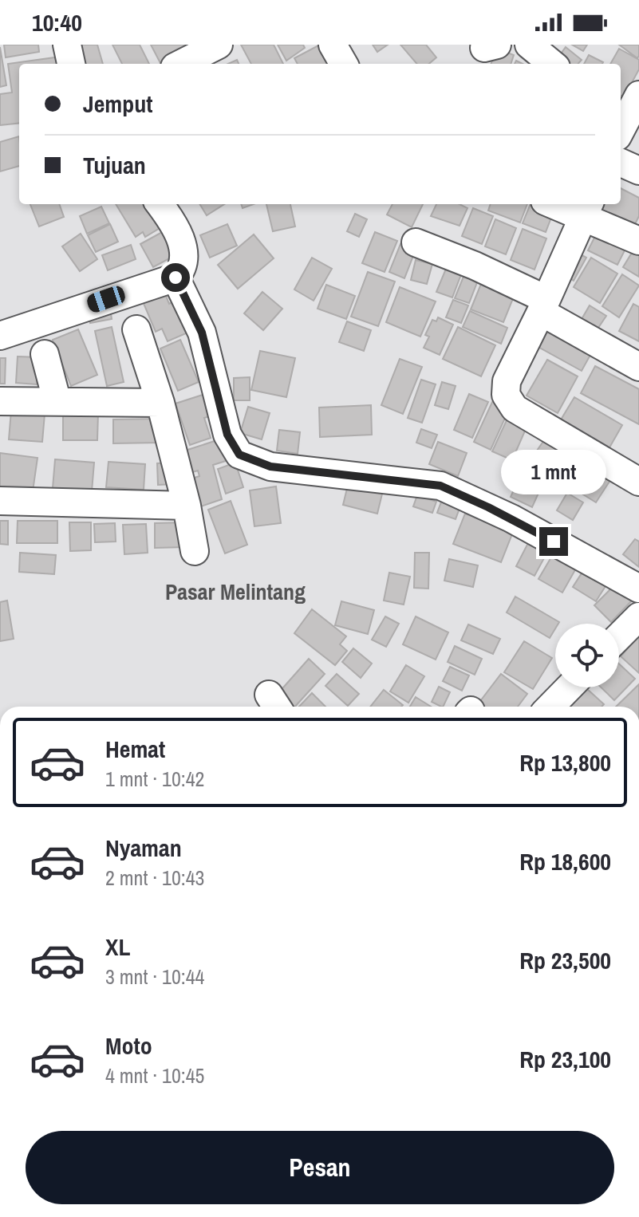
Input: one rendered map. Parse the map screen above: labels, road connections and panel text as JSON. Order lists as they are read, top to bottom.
{
  "districts": ["Pasar Melintang"],
  "page": {
    "status": "10:40",
    "banner": ["Jemput", "Tujuan"],
    "bubble": "1 mnt",
    "list": [
      {
        "name": "Hemat",
        "note": "1 mnt · 10:42",
        "value": "Rp 13,800"
      },
      {
        "name": "Nyaman",
        "note": "2 mnt · 10:43",
        "value": "Rp 18,600"
      },
      {
        "name": "XL",
        "note": "3 mnt · 10:44",
        "value": "Rp 23,500"
      },
      {
        "name": "Moto",
        "note": "4 mnt · 10:45",
        "value": "Rp 23,100"
      }
    ],
    "buttons": "Pesan"
  }
}
